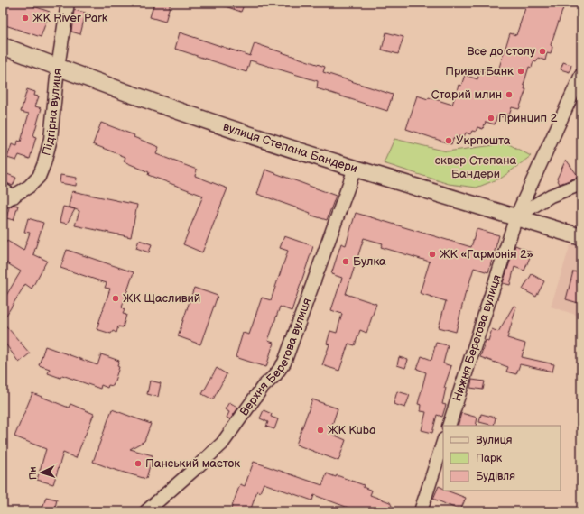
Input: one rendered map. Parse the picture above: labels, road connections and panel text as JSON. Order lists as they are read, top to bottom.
{
  "streets": {
    "main road": ["вулиця Степана Бандери"],
    "street": ["Підгірна вулиця", "Нижня Берегова вулиця", "Верхня Берегова вулиця"]
  },
  "crossings": [
    ["Підгірна вулиця", "вулиця Степана Бандери"],
    ["вулиця Степана Бандери", "Нижня Берегова вулиця"],
    ["вулиця Степана Бандери", "Верхня Берегова вулиця"]
  ],
  "parks": ["сквер Степана Бандери"],
  "places": [
    "ЖК River Park",
    "Все до столу",
    "ПриватБанк",
    "Старий млин",
    "Принцип 2",
    "Укрпошта",
    "ЖК «Гармонія 2»",
    "Булка",
    "ЖК Щасливий",
    "ЖК Kuba",
    "Панський маєток"
  ],
  "legend": ["Вулиця", "Парк", "Будівля"],
  "north": "left"
}
